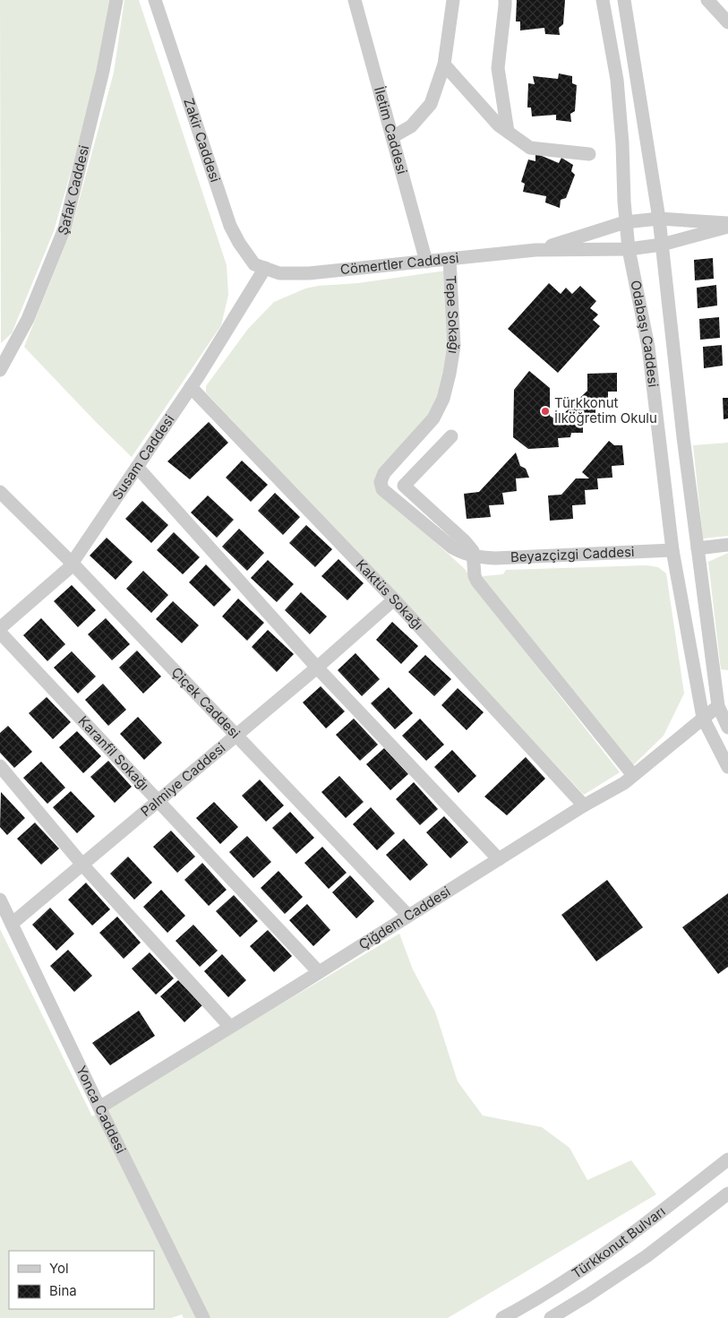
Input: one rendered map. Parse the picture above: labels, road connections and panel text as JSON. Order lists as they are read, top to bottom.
{
  "streets": {
    "street": [
      "İletim Caddesi",
      "Zakir Caddesi",
      "Şafak Caddesi",
      "Cömertler Caddesi",
      "Tepe Sokağı",
      "Odabaşı Caddesi",
      "Susam Caddesi",
      "Beyazçizgi Caddesi",
      "Kaktüs Sokağı",
      "Çiçek Caddesi",
      "Karanfil Sokağı",
      "Palmiye Caddesi",
      "Çiğdem Caddesi",
      "Yonca Caddesi",
      "Türkkonut Bulvarı"
    ]
  },
  "crossings": [
    ["İletim Caddesi", "Cömertler Caddesi"],
    ["Zakir Caddesi", "Cömertler Caddesi"],
    ["Zakir Caddesi", "Susam Caddesi"],
    ["Cömertler Caddesi", "Tepe Sokağı"],
    ["Cömertler Caddesi", "Odabaşı Caddesi"],
    ["Cömertler Caddesi", "Susam Caddesi"],
    ["Tepe Sokağı", "Beyazçizgi Caddesi"],
    ["Odabaşı Caddesi", "Beyazçizgi Caddesi"],
    ["Odabaşı Caddesi", "Çiğdem Caddesi"],
    ["Susam Caddesi", "Kaktüs Sokağı"],
    ["Susam Caddesi", "Çiçek Caddesi"],
    ["Kaktüs Sokağı", "Palmiye Caddesi"],
    ["Kaktüs Sokağı", "Çiğdem Caddesi"],
    ["Çiçek Caddesi", "Palmiye Caddesi"],
    ["Çiçek Caddesi", "Çiğdem Caddesi"],
    ["Karanfil Sokağı", "Palmiye Caddesi"],
    ["Karanfil Sokağı", "Çiğdem Caddesi"],
    ["Palmiye Caddesi", "Yonca Caddesi"],
    ["Çiğdem Caddesi", "Yonca Caddesi"]
  ],
  "places": ["Türkkonut İlköğretim Okulu"],
  "legend": ["Yol", "Bina"]
}
